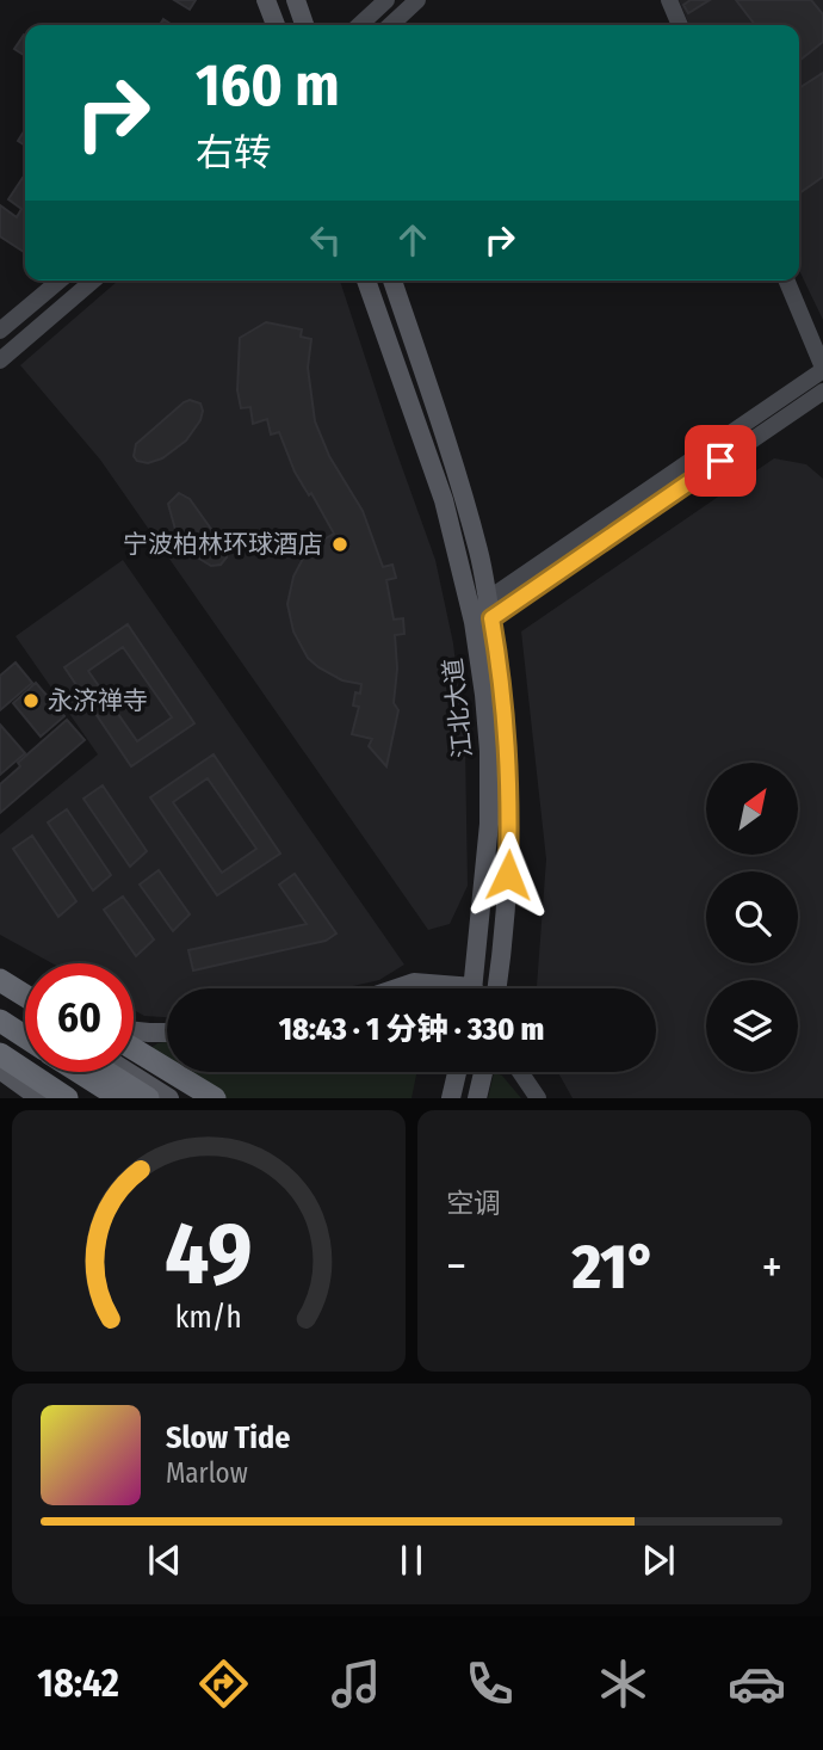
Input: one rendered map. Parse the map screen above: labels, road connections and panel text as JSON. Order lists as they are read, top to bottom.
{
  "streets": {
    "main road": ["江北大道"]
  },
  "places": ["宁波柏林环球酒店", "永济禅寺"],
  "north": "top right",
  "page": {
    "turn": ["160 m", "右转"],
    "limit": "60",
    "trip": "18:43 · 1 分钟 · 330 m",
    "tile": "空调",
    "heat": ["−", "21°", "+"],
    "song": ["Slow Tide", "Marlow"],
    "tabs": "18:42",
    "gauge": ["49", "km/h"]
  }
}
